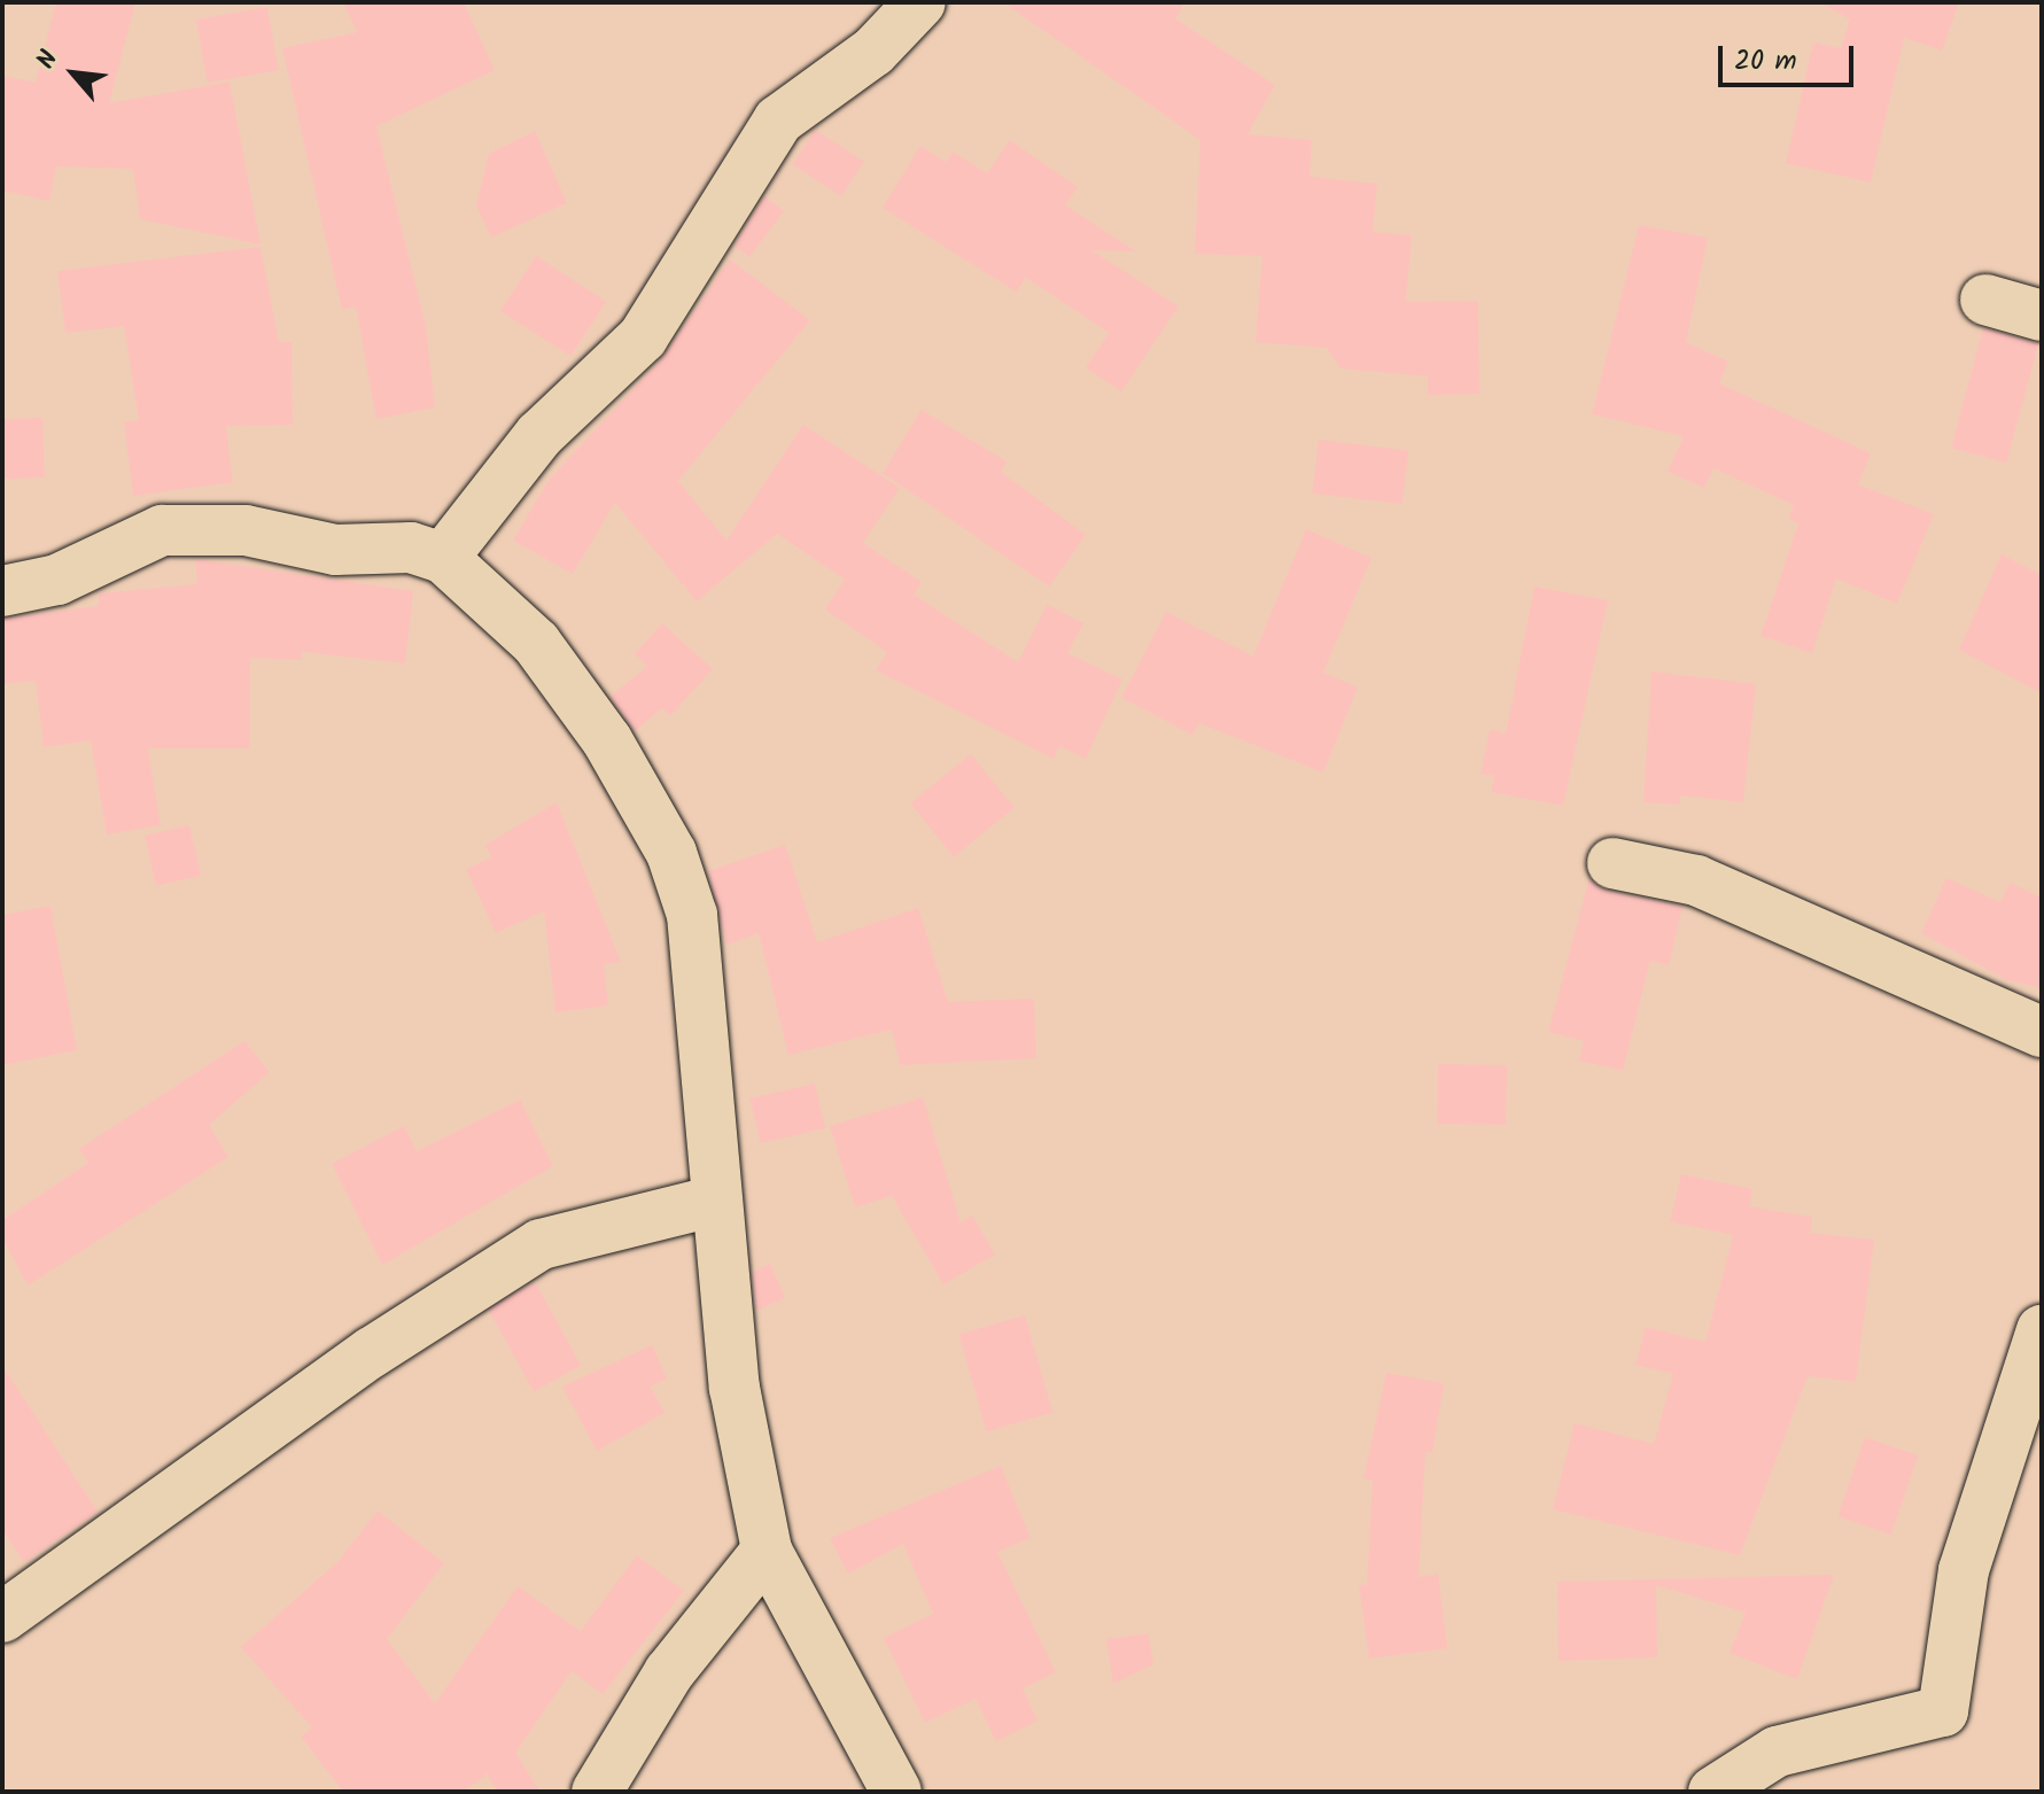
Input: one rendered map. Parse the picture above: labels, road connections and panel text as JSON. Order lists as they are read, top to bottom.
{
  "scale_bar": "20 m",
  "north": "top left"
}
